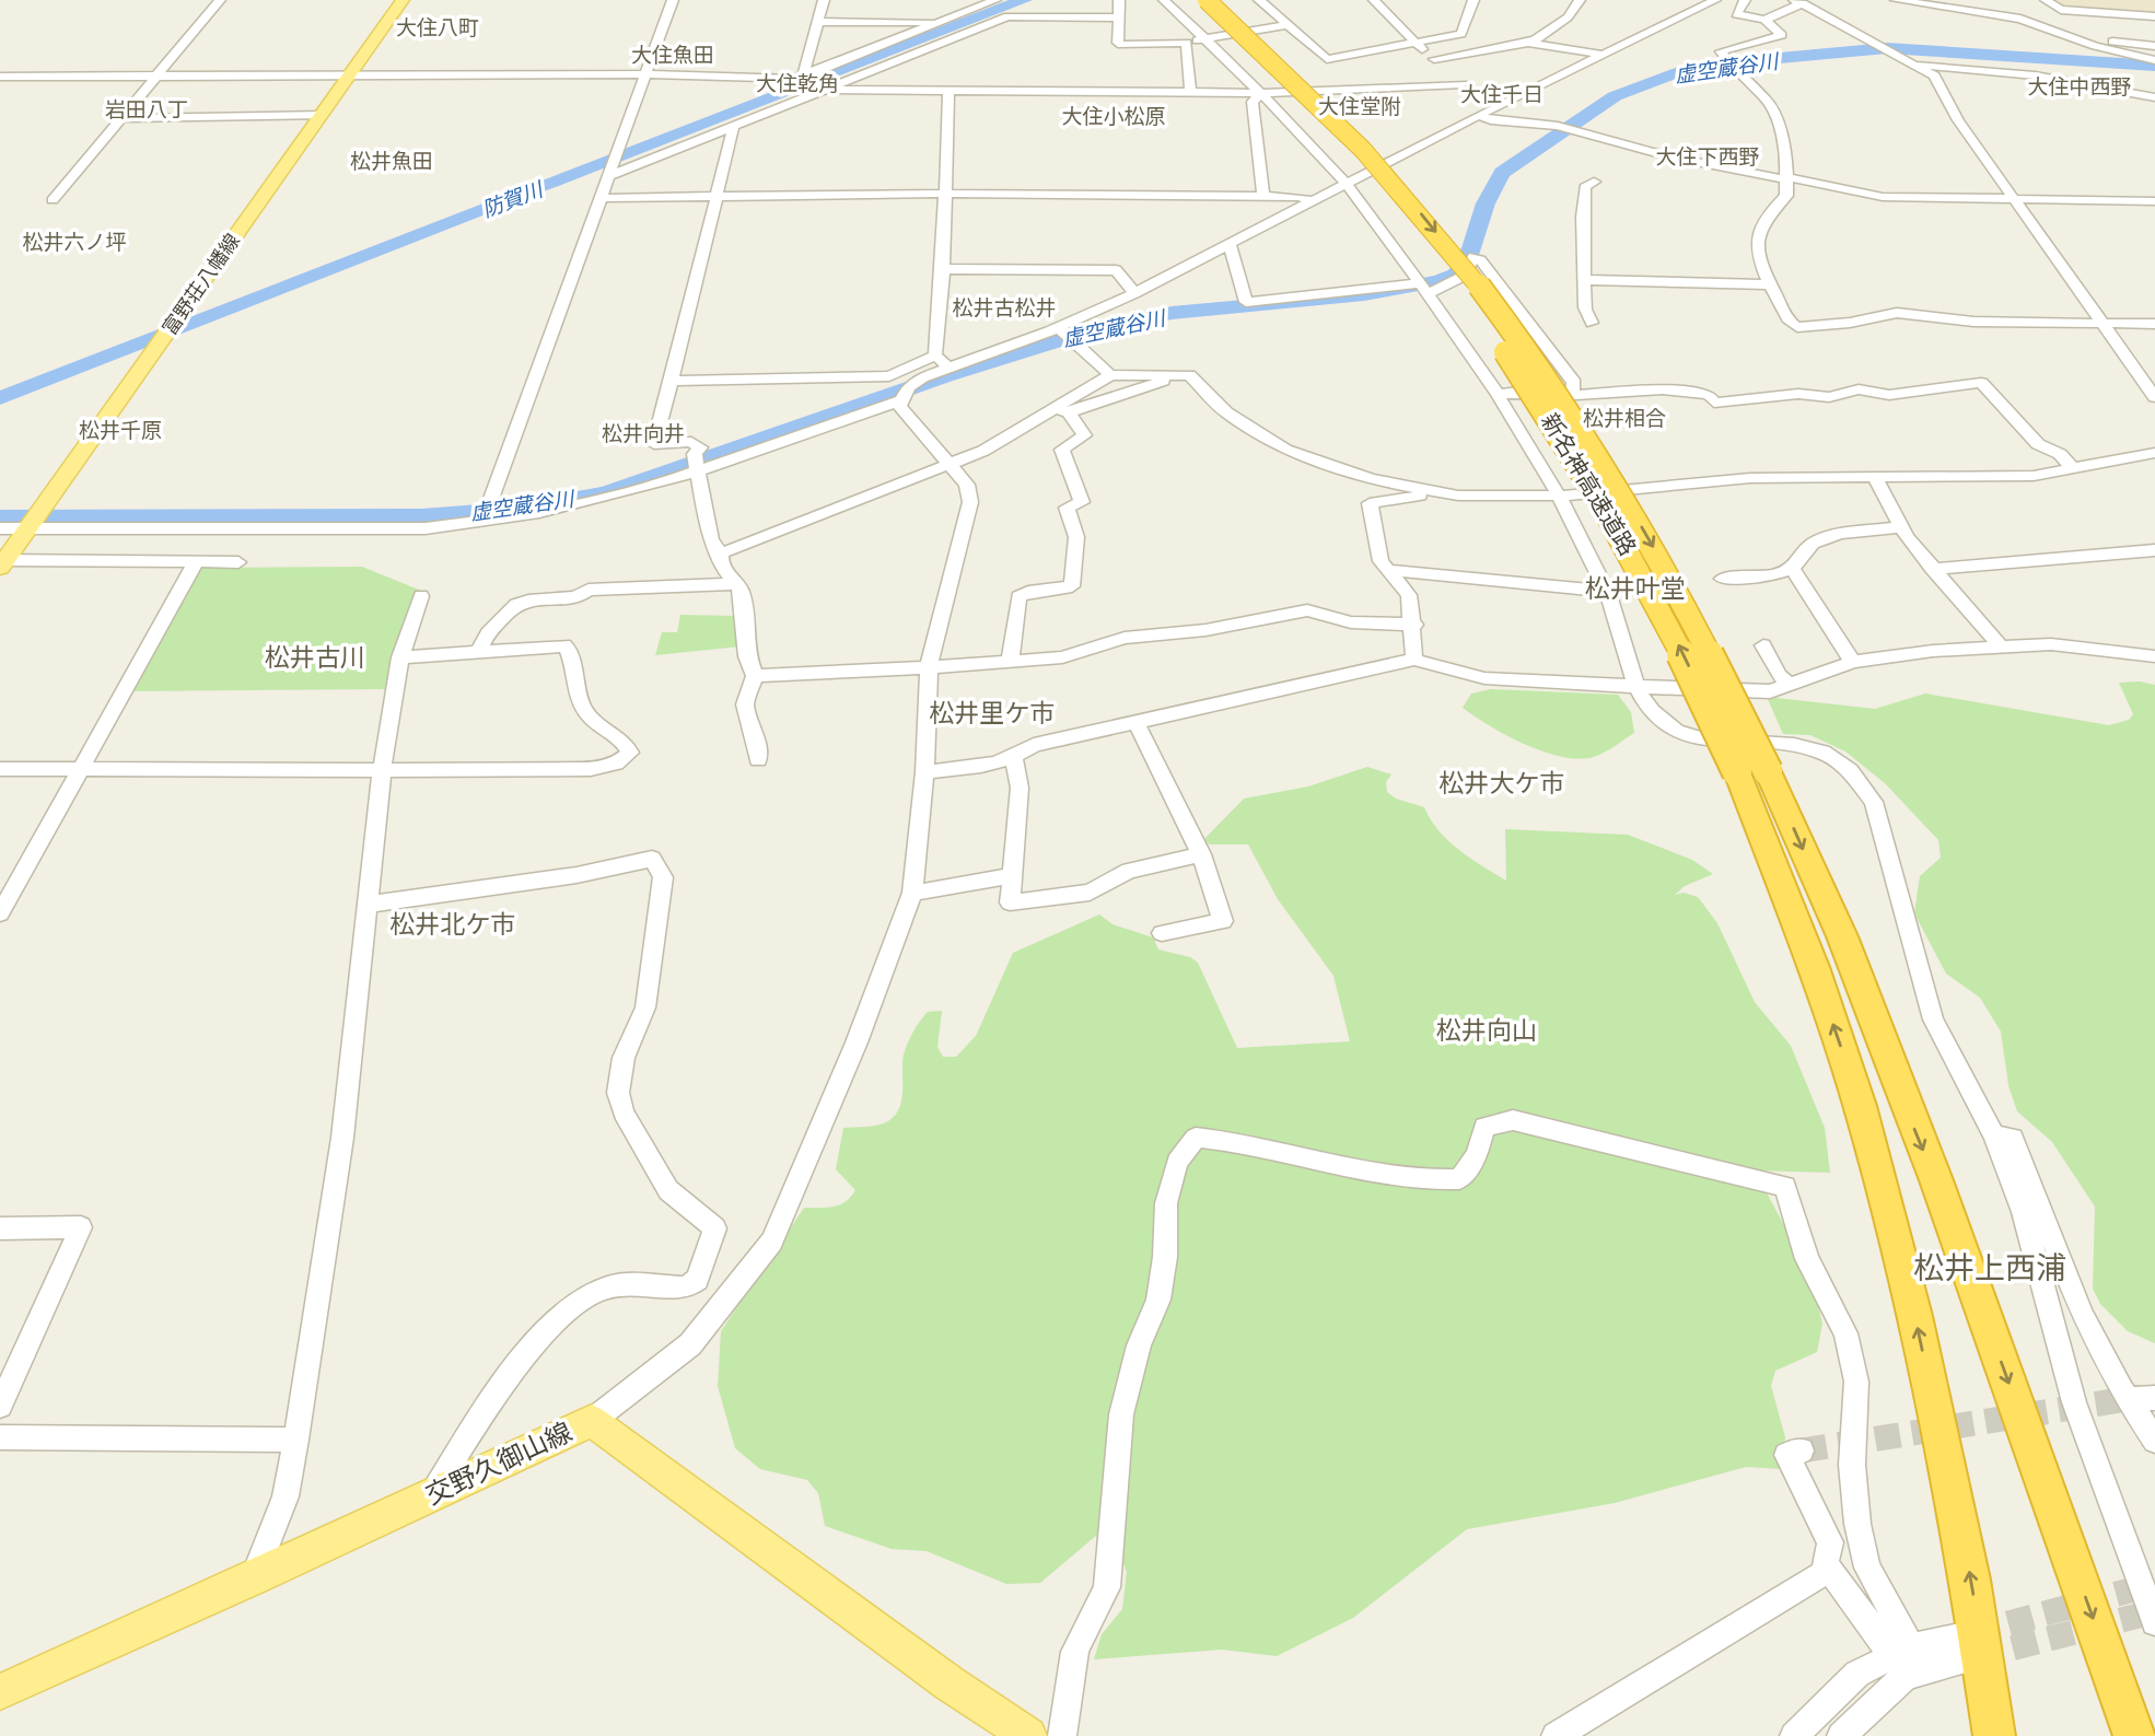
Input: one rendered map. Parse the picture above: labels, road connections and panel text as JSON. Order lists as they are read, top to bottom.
{
  "streets": {
    "highway": ["新名神高速道路"],
    "main road": ["富野荘八幡線", "交野久御山線"]
  },
  "districts": [
    "大住八町",
    "大住魚田",
    "大住乾角",
    "大住中西野",
    "大住千日",
    "大住堂附",
    "岩田八丁",
    "大住小松原",
    "大住下西野",
    "松井魚田",
    "松井六ノ坪",
    "松井古松井",
    "松井相合",
    "松井千原",
    "松井向井",
    "松井叶堂",
    "松井古川",
    "松井里ケ市",
    "松井大ケ市",
    "松井北ケ市",
    "松井向山",
    "松井上西浦"
  ],
  "water": ["虚空蔵谷川", "防賀川"]
}
